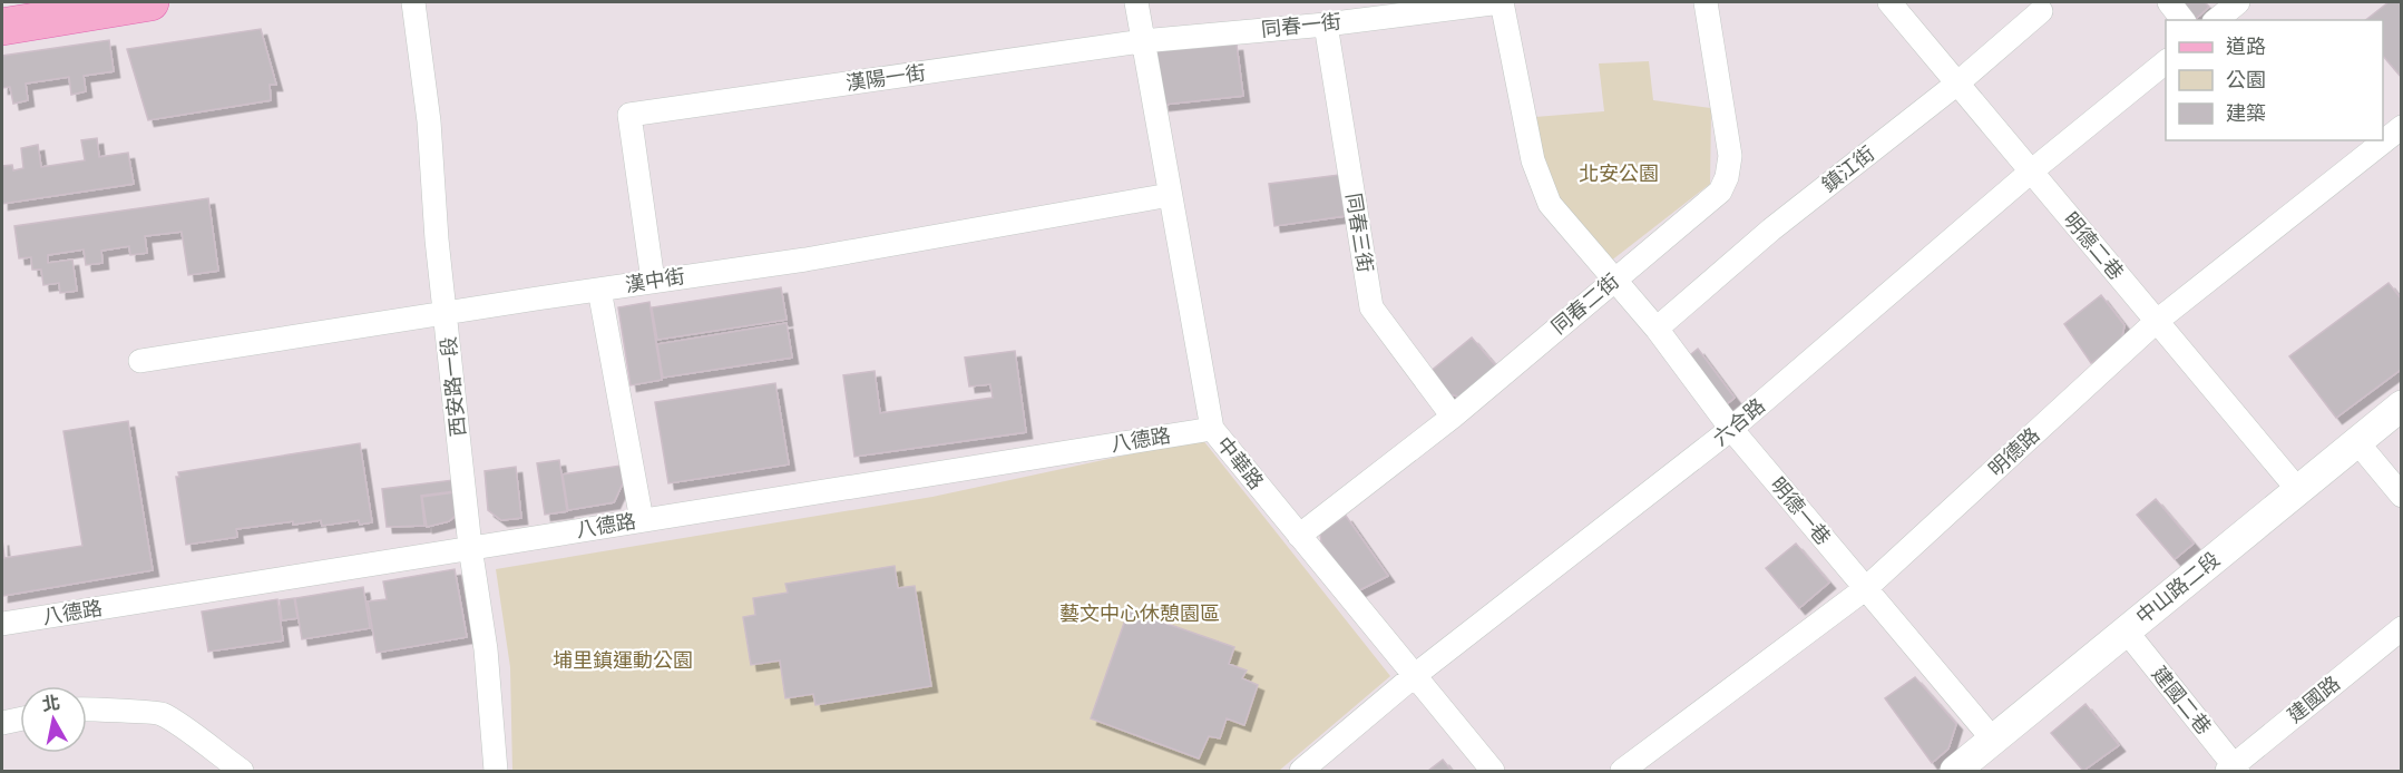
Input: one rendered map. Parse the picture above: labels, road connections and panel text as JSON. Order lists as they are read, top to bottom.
{
  "streets": {
    "street": [
      "同春一街",
      "漢陽一街",
      "鎮江街",
      "同春三街",
      "明德二巷",
      "漢中街",
      "同春二街",
      "西安路一段",
      "六合路",
      "八德路",
      "明德路",
      "中華路",
      "明德一巷",
      "中山路二段",
      "建國路",
      "建國二巷"
    ]
  },
  "crossings": [
    ["同春一街", "漢陽一街"],
    ["同春一街", "同春三街"],
    ["同春一街", "中華路"],
    ["同春一街", "明德一巷"],
    ["漢陽一街", "漢中街"],
    ["漢陽一街", "中華路"],
    ["鎮江街", "明德二巷"],
    ["鎮江街", "明德一巷"],
    ["同春三街", "同春二街"],
    ["明德二巷", "六合路"],
    ["明德二巷", "明德路"],
    ["明德二巷", "中山路二段"],
    ["漢中街", "西安路一段"],
    ["漢中街", "中華路"],
    ["同春二街", "中華路"],
    ["同春二街", "明德一巷"],
    ["西安路一段", "八德路"],
    ["六合路", "中華路"],
    ["六合路", "明德一巷"],
    ["八德路", "中華路"],
    ["明德路", "明德一巷"],
    ["明德一巷", "中山路二段"],
    ["中山路二段", "建國二巷"],
    ["建國路", "建國二巷"]
  ],
  "parks": ["北安公園", "藝文中心休憩園區", "埔里鎮運動公園"],
  "legend": ["道路", "公園", "建築"],
  "north": "top"
}
